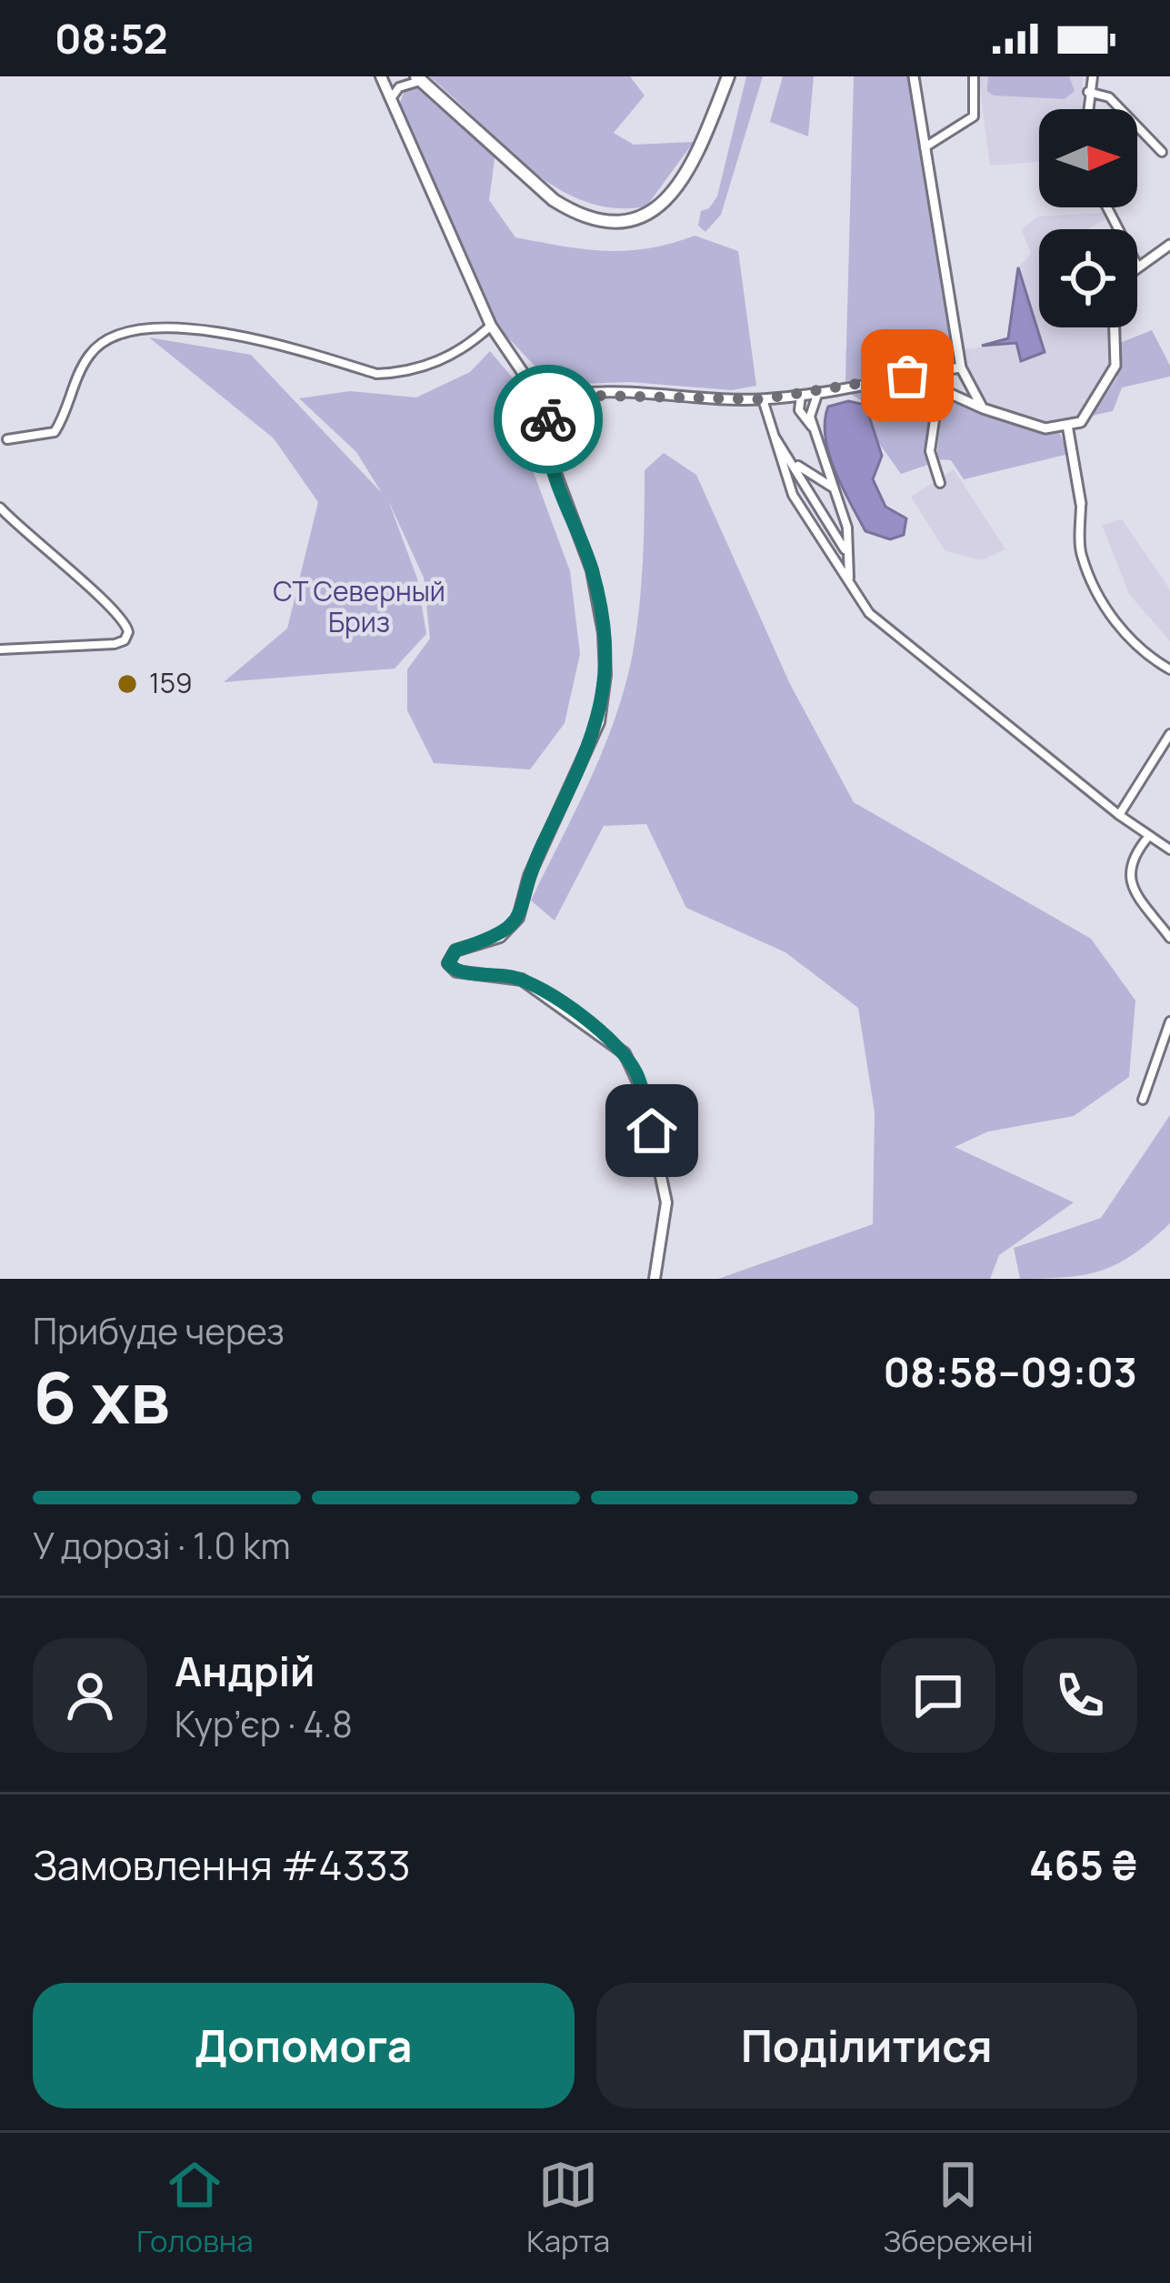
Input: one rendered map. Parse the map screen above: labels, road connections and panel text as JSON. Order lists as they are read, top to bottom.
{
  "parks": ["СТ Северный Бриз"],
  "places": ["159"],
  "north": "right",
  "page": {
    "status": "08:52",
    "heading": ["6 хв", "Прибуде через", "08:58–09:03"],
    "panel": [
      "Андрій",
      "Кур’єр · 4.8",
      "Замовлення #4333",
      "465 ₴"
    ],
    "bar": "У дорозі · 1.0 km",
    "buttons": ["Допомога", "Поділитися"],
    "tabs": ["Головна", "Карта", "Збережені"]
  }
}
